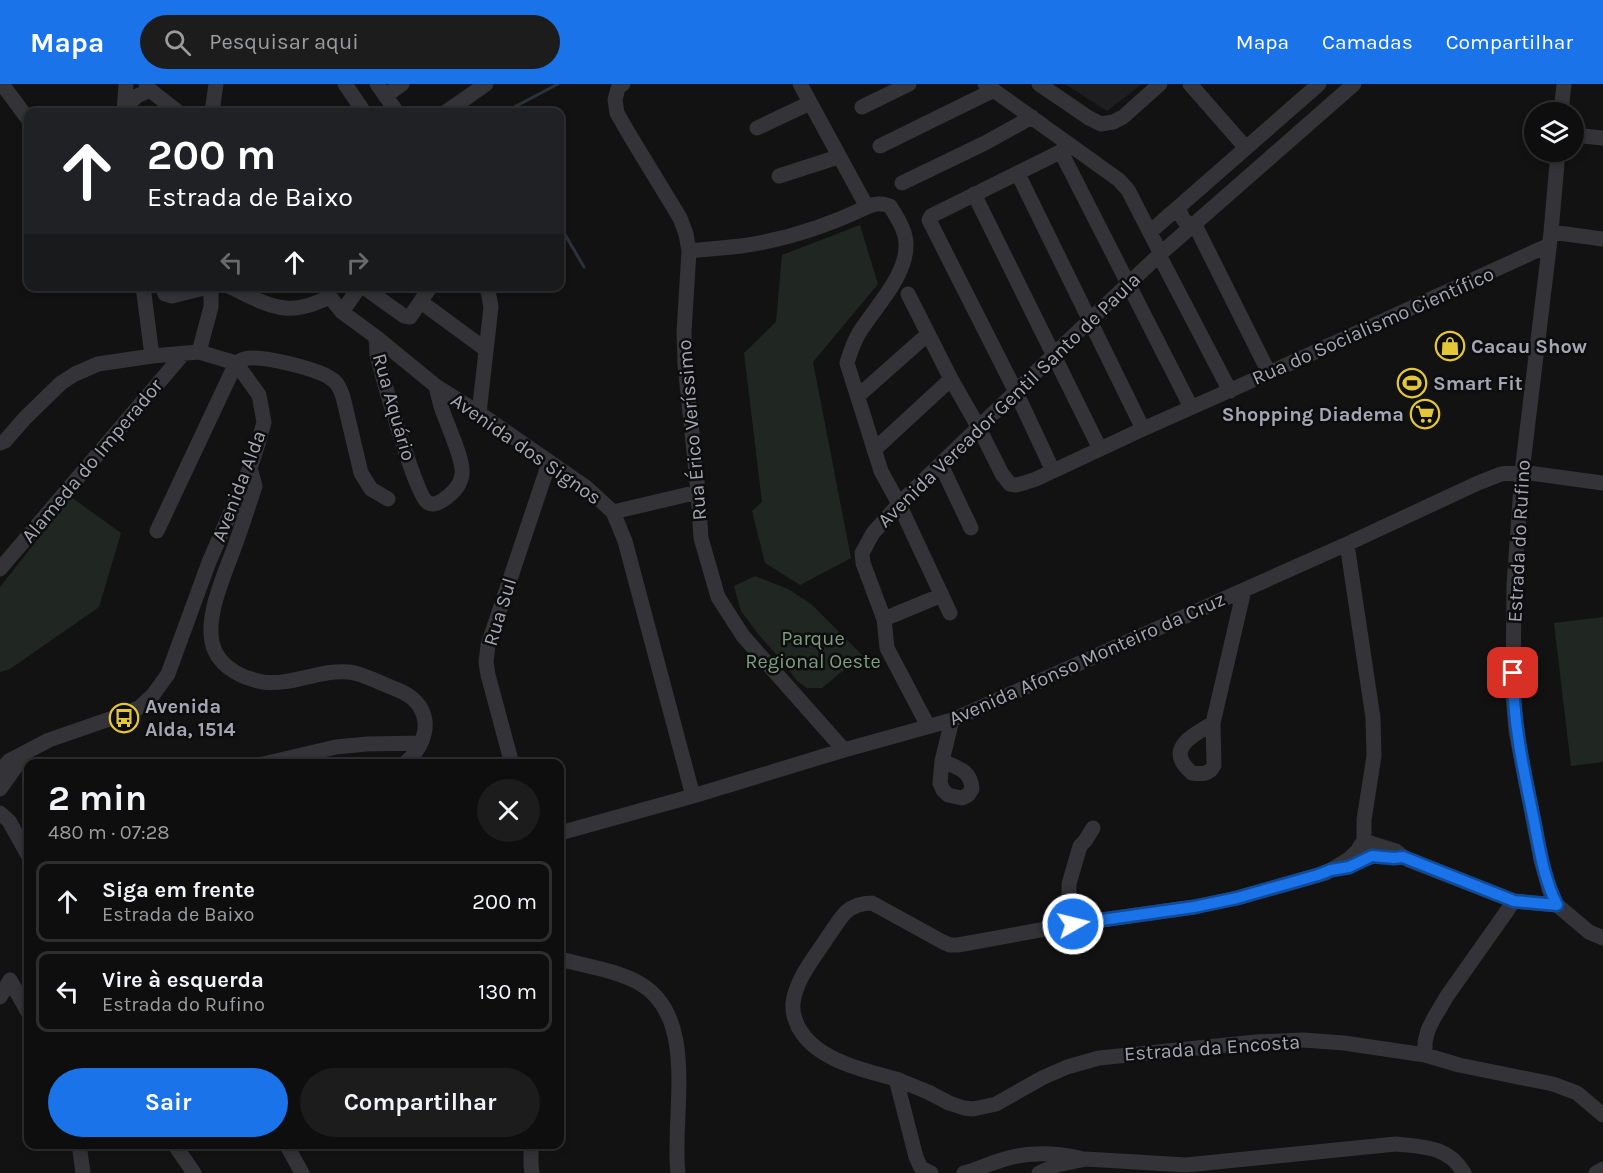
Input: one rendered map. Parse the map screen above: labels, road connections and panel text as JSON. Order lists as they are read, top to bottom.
{
  "streets": {
    "street": [
      "Rua do Socialismo Científico",
      "Avenida Vereador Gentil Santo de Paula",
      "Rua Aquário",
      "Rua Érico Veríssimo",
      "Avenida dos Signos",
      "Alameda do Imperador",
      "Avenida Alda",
      "Estrada do Rufino",
      "Rua Sul",
      "Avenida Afonso Monteiro da Cruz",
      "Estrada da Encosta"
    ]
  },
  "crossings": [
    ["Rua do Socialismo Científico", "Avenida Vereador Gentil Santo de Paula"],
    ["Rua do Socialismo Científico", "Estrada do Rufino"],
    ["Avenida Vereador Gentil Santo de Paula", "Avenida Afonso Monteiro da Cruz"],
    ["Rua Aquário", "Avenida dos Signos"],
    ["Rua Érico Veríssimo", "Avenida Afonso Monteiro da Cruz"],
    ["Avenida dos Signos", "Rua Sul"],
    ["Avenida dos Signos", "Avenida Afonso Monteiro da Cruz"],
    ["Estrada do Rufino", "Avenida Afonso Monteiro da Cruz"]
  ],
  "parks": ["Parque Regional Oeste"],
  "places": {
    "shop": ["Cacau Show"],
    "sports": ["Smart Fit"],
    "supermarket": ["Shopping Diadema"],
    "bus stop": ["Avenida Alda, 1514"]
  },
  "page": {
    "header": "Mapa",
    "search": "Pesquisar aqui",
    "nav": ["Mapa", "Camadas", "Compartilhar"],
    "turn": ["200 m", "Estrada de Baixo"],
    "heading": ["2 min", "480 m · 07:28"],
    "list": [
      {
        "name": "Siga em frente",
        "note": "Estrada de Baixo",
        "value": "200 m"
      },
      {
        "name": "Vire à esquerda",
        "note": "Estrada do Rufino",
        "value": "130 m"
      }
    ],
    "buttons": ["Sair", "Compartilhar"]
  }
}
